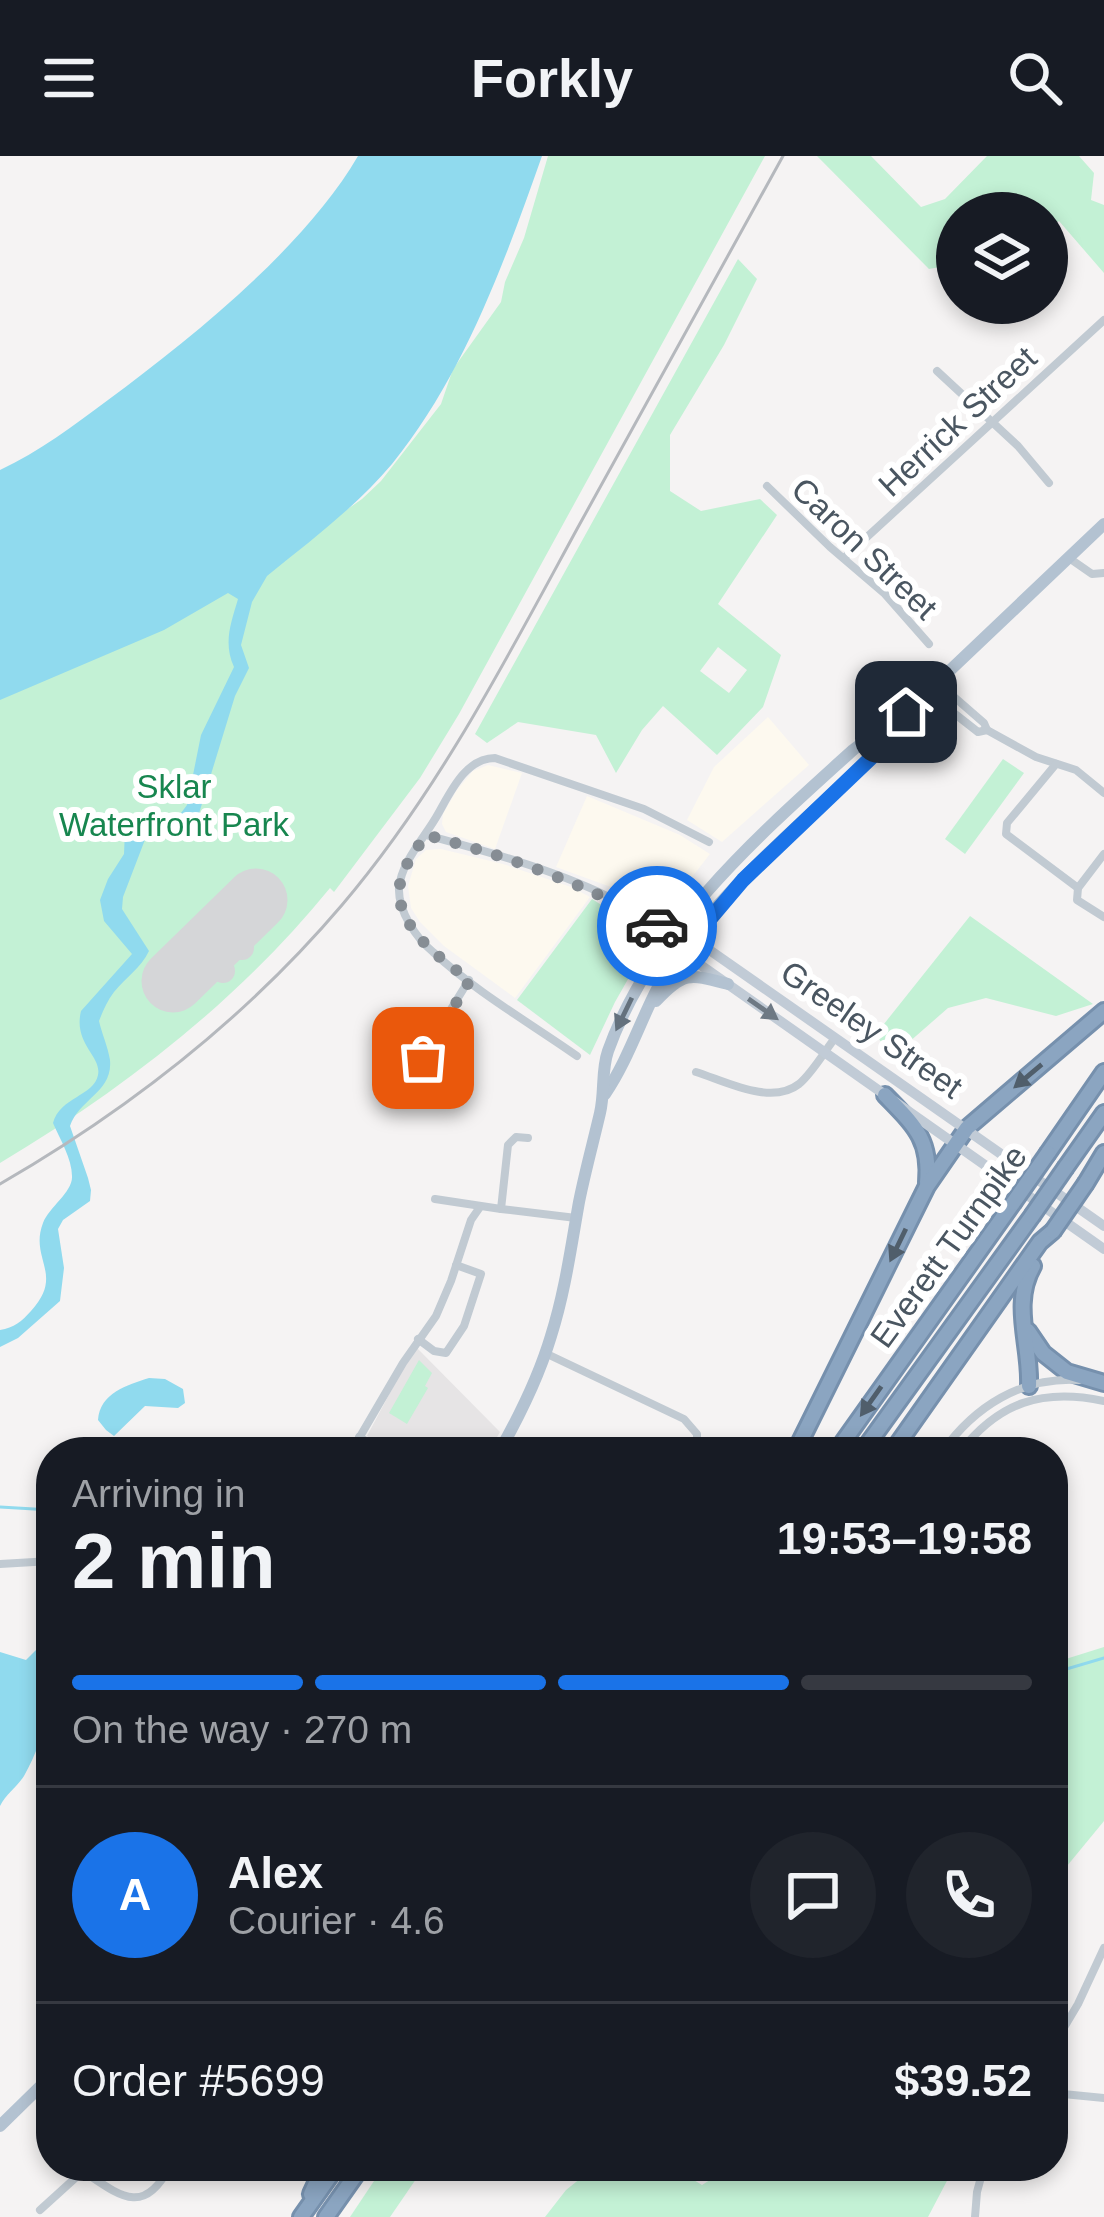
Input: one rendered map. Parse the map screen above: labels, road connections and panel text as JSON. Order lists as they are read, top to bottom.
{
  "streets": {
    "highway": ["Everett Turnpike"],
    "main road": ["Greeley Street"],
    "street": ["Herrick Street", "Caron Street"]
  },
  "crossings": [
    ["Herrick Street", "Caron Street"]
  ],
  "parks": ["Sklar Waterfront Park"],
  "page": {
    "header": "Forkly",
    "heading": ["2 min", "Arriving in", "19:53–19:58"],
    "panel": [
      "Alex",
      "Courier · 4.6",
      "Order #5699",
      "$39.52"
    ],
    "bar": "On the way · 270 m",
    "round": "A"
  }
}
